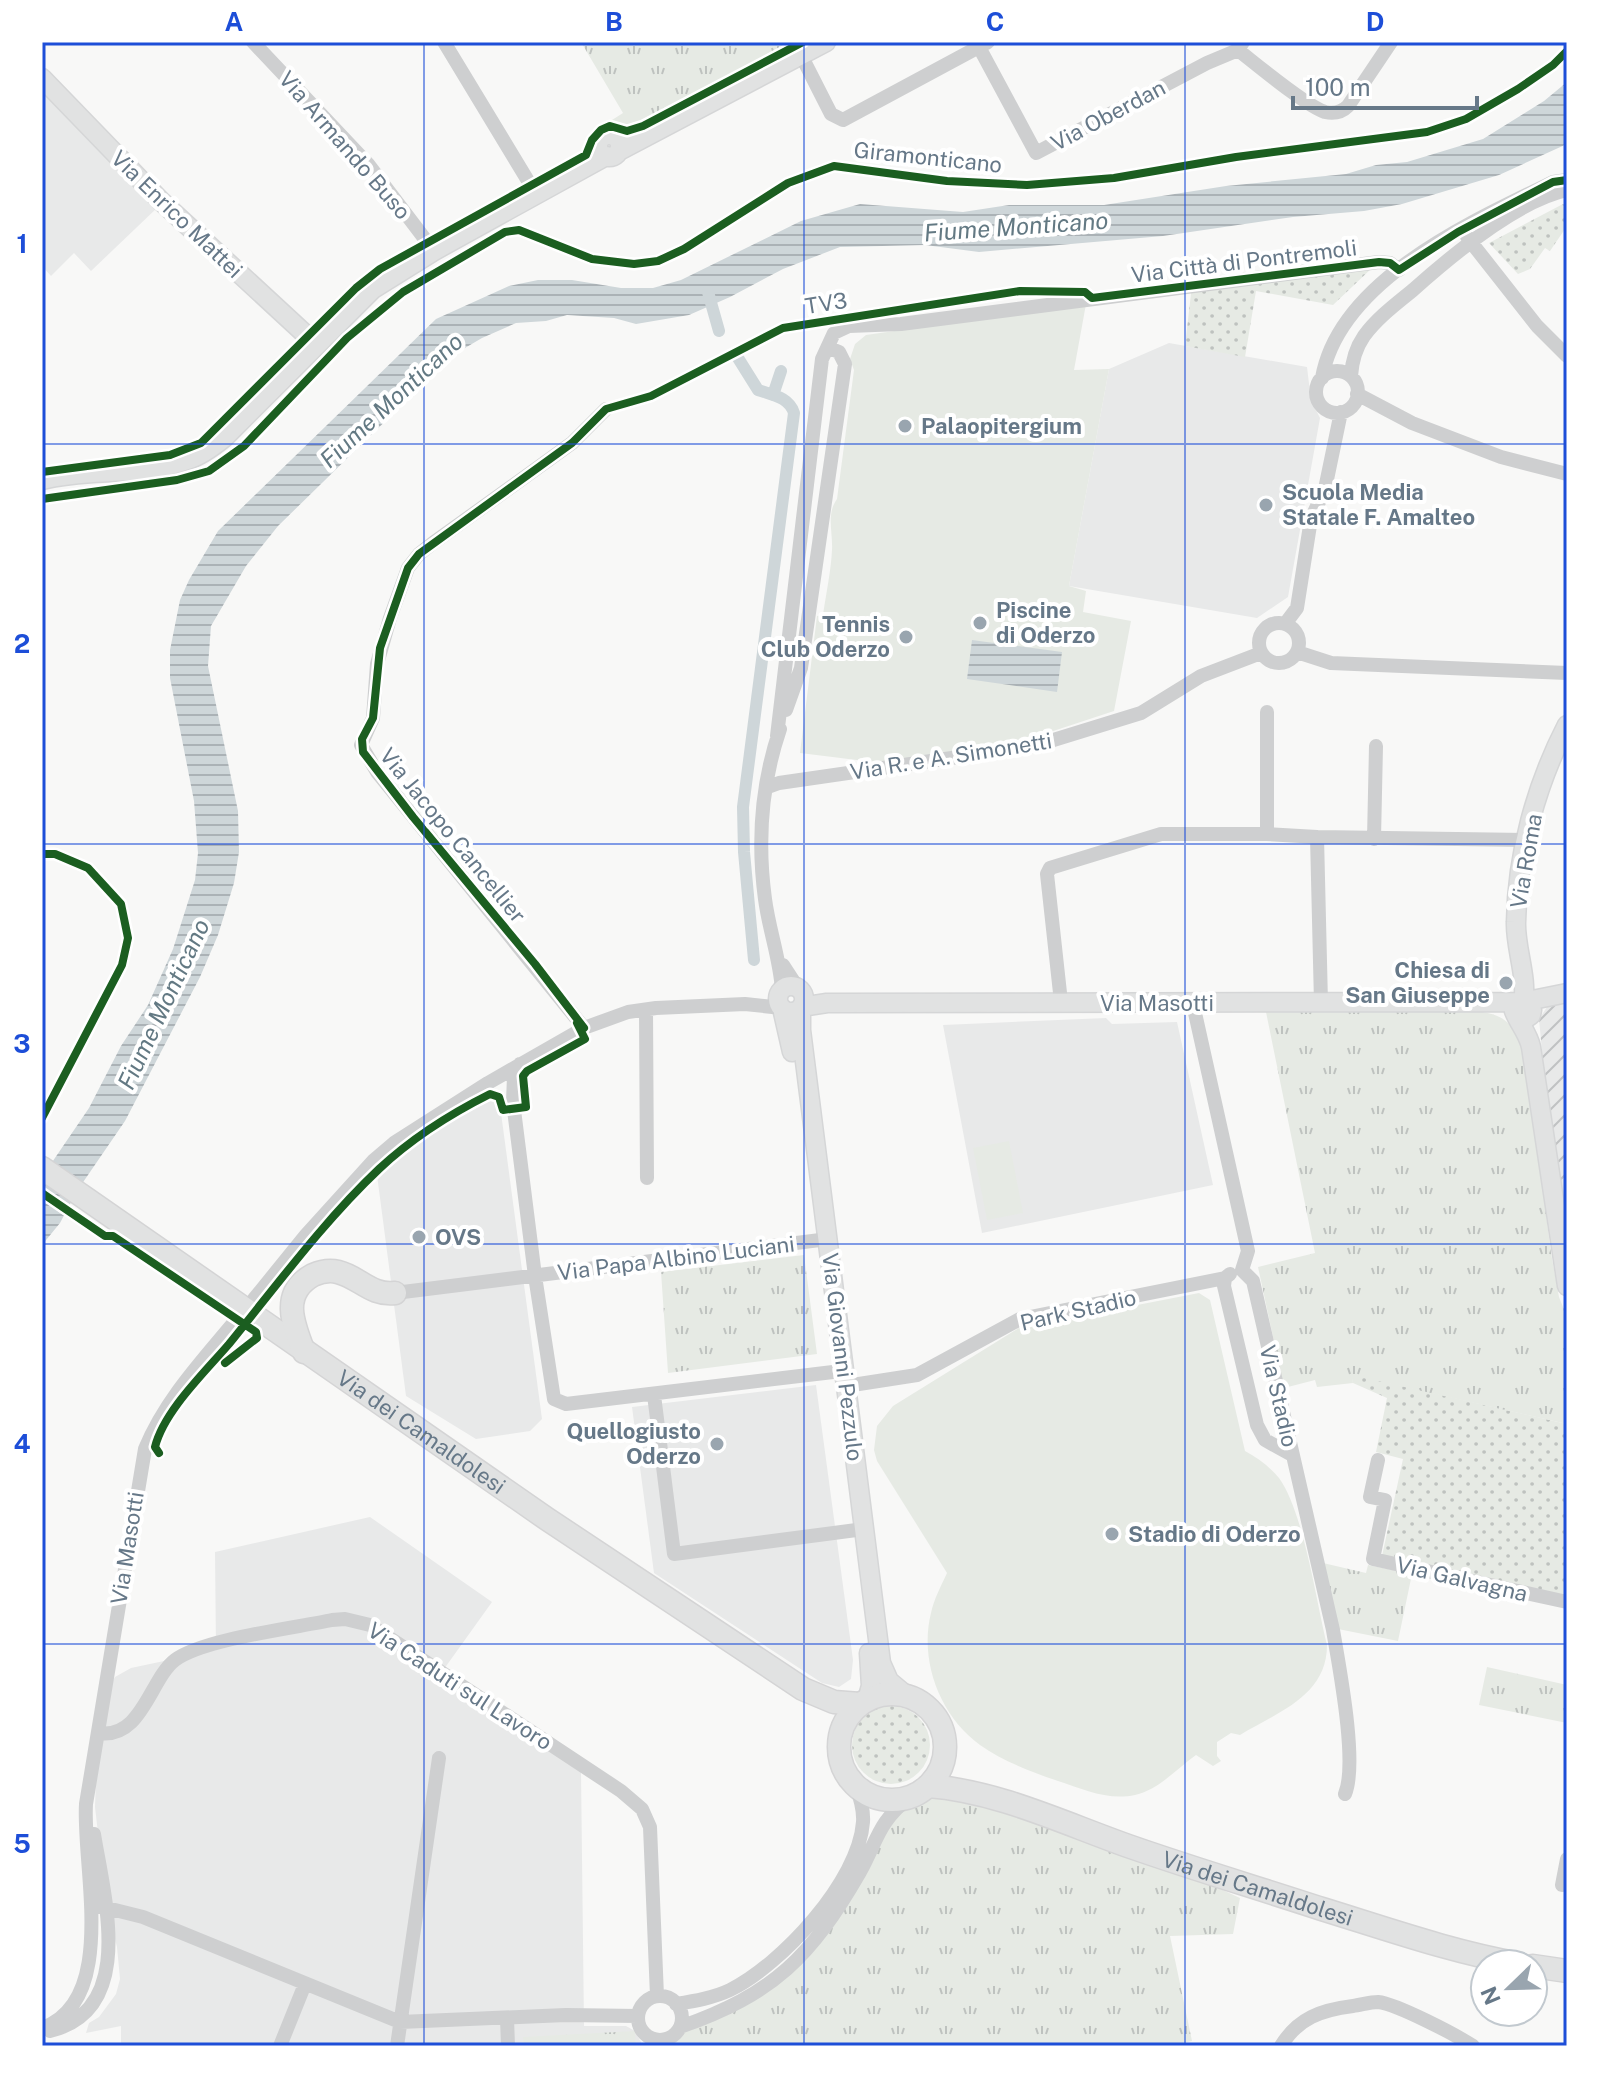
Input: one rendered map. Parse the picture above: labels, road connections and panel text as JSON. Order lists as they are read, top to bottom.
{
  "streets": {
    "main road": ["Via dei Camaldolesi"],
    "street": [
      "Via Oberdan",
      "Via Armando Buso",
      "Via Enrico Mattei",
      "Via Città di Pontremoli",
      "Via R. e A. Simonetti",
      "Via Jacopo Cancellier",
      "Via Roma",
      "Via Masotti",
      "Via Papa Albino Luciani",
      "Park Stadio",
      "Via Giovanni Pezzulo",
      "Via Stadio",
      "Via Galvagna",
      "Via Caduti sul Lavoro"
    ],
    "cycle path": ["Giramonticano", "TV3"]
  },
  "crossings": [
    ["Via Jacopo Cancellier", "Via Masotti"],
    ["Via Roma", "Via Masotti"],
    ["Via Masotti", "Via Giovanni Pezzulo"],
    ["Via Masotti", "Via Stadio"],
    ["Via Masotti", "Via Caduti sul Lavoro"],
    ["Via Papa Albino Luciani", "Via Giovanni Pezzulo"],
    ["Park Stadio", "Via Giovanni Pezzulo"],
    ["Park Stadio", "Via Stadio"],
    ["Via Giovanni Pezzulo", "Via dei Camaldolesi"]
  ],
  "water": ["Fiume Monticano"],
  "places": [
    "Palaopitergium",
    "Scuola Media Statale F. Amalteo",
    "Piscine di Oderzo",
    "Tennis Club Oderzo",
    "Chiesa di San Giuseppe",
    "OVS",
    "Quellogiusto Oderzo",
    "Stadio di Oderzo"
  ],
  "scale_bar": "100 m",
  "north": "bottom left",
  "grid": {
    "columns": [
      "A",
      "B",
      "C",
      "D"
    ],
    "rows": [
      "1",
      "2",
      "3",
      "4",
      "5"
    ]
  }
}
